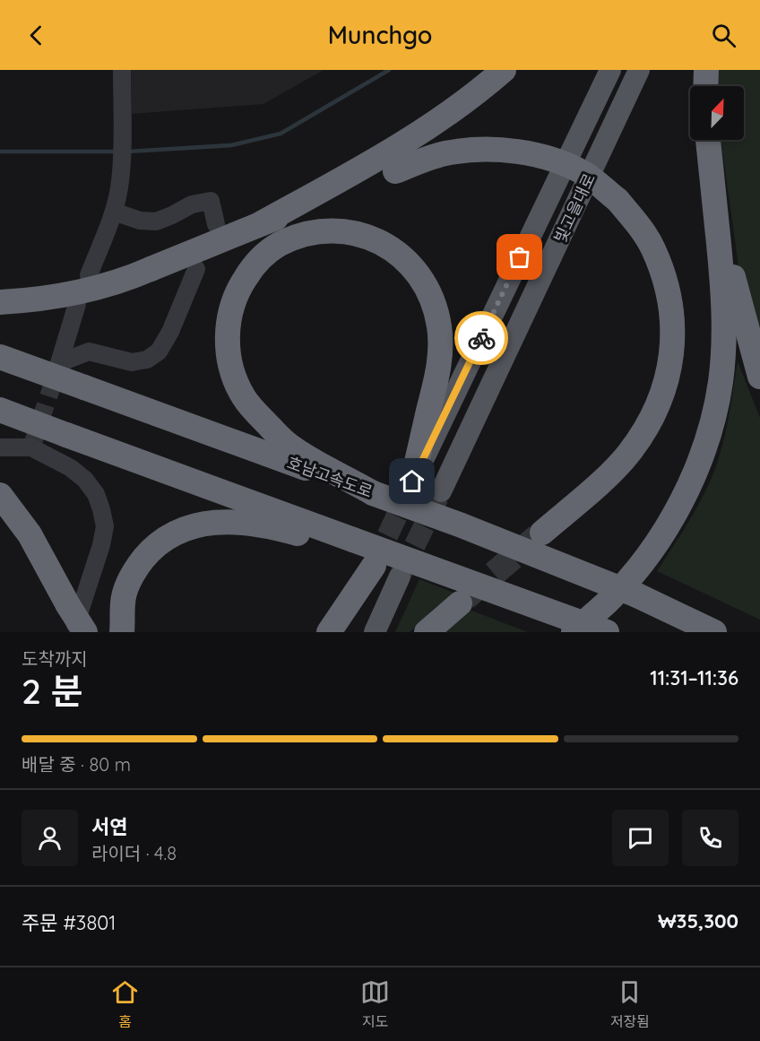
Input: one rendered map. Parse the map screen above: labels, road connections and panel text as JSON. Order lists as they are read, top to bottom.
{
  "streets": {
    "highway": ["호남고속도로"],
    "main road": ["빛고을대로"]
  },
  "north": "top right",
  "page": {
    "header": "Munchgo",
    "heading": ["2 분", "도착까지", "11:31–11:36"],
    "panel": [
      "서연",
      "라이더 · 4.8",
      "주문 #3801",
      "₩35,300"
    ],
    "bar": "배달 중 · 80 m",
    "tabs": ["홈", "지도", "저장됨"]
  }
}
